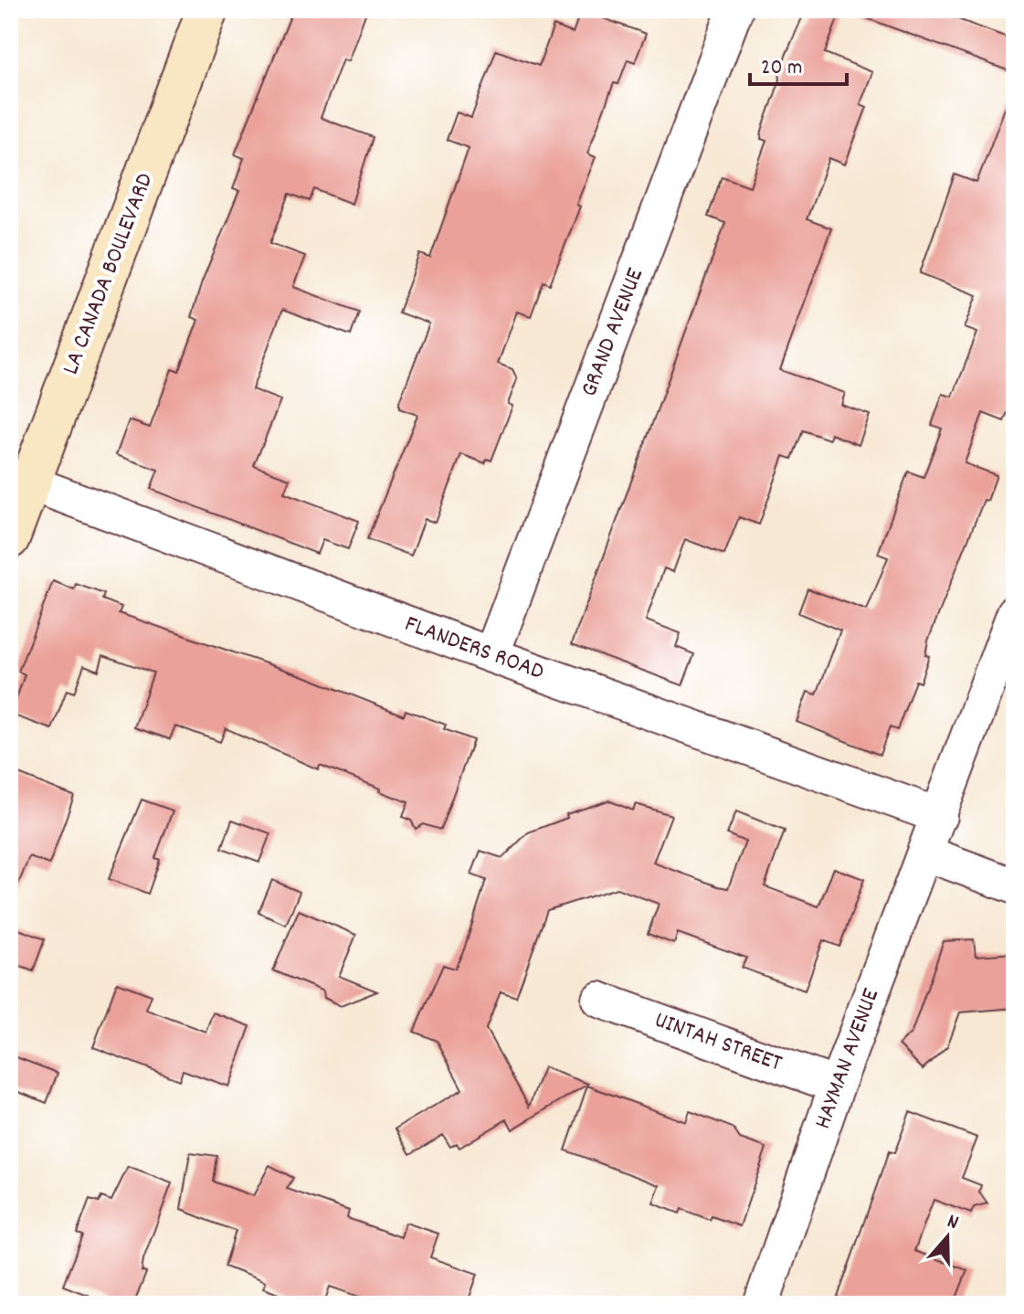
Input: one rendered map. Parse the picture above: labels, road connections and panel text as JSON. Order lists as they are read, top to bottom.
{
  "streets": {
    "street": [
      "LA CANADA BOULEVARD",
      "GRAND AVENUE",
      "FLANDERS ROAD",
      "UINTAH STREET",
      "HAYMAN AVENUE"
    ]
  },
  "crossings": [
    ["LA CANADA BOULEVARD", "FLANDERS ROAD"],
    ["GRAND AVENUE", "FLANDERS ROAD"],
    ["FLANDERS ROAD", "HAYMAN AVENUE"],
    ["UINTAH STREET", "HAYMAN AVENUE"]
  ],
  "scale_bar": "20 m",
  "north": "top"
}
